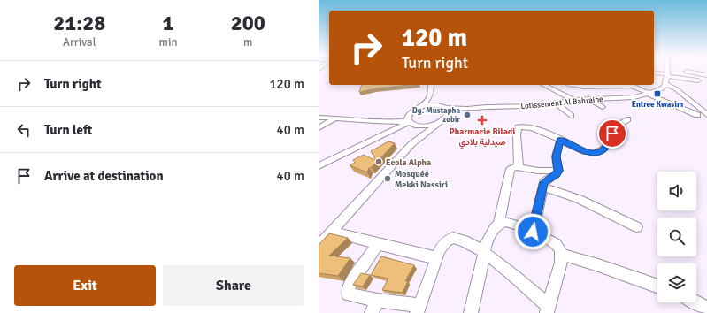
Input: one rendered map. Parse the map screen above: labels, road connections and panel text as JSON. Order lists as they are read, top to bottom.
{
  "streets": {
    "street": ["Lotissement Al Bahraine"]
  },
  "places": {
    "transit": ["Entree Kwasim"],
    "other": ["Dg. Mustapha zobir", "Ecole Alpha", "Mosquée Mekki Nassiri"],
    "health": ["Pharmacie Biladi صيدلية بلادي"]
  },
  "page": {
    "eta": [
      "21:28",
      "Arrival",
      "1",
      "min",
      "200",
      "m"
    ],
    "turn": ["120 m", "Turn right"],
    "list": [
      {
        "name": "Turn right",
        "value": "120 m"
      },
      {
        "name": "Turn left",
        "value": "40 m"
      },
      {
        "name": "Arrive at destination",
        "value": "40 m"
      }
    ],
    "buttons": ["Exit", "Share"]
  }
}
